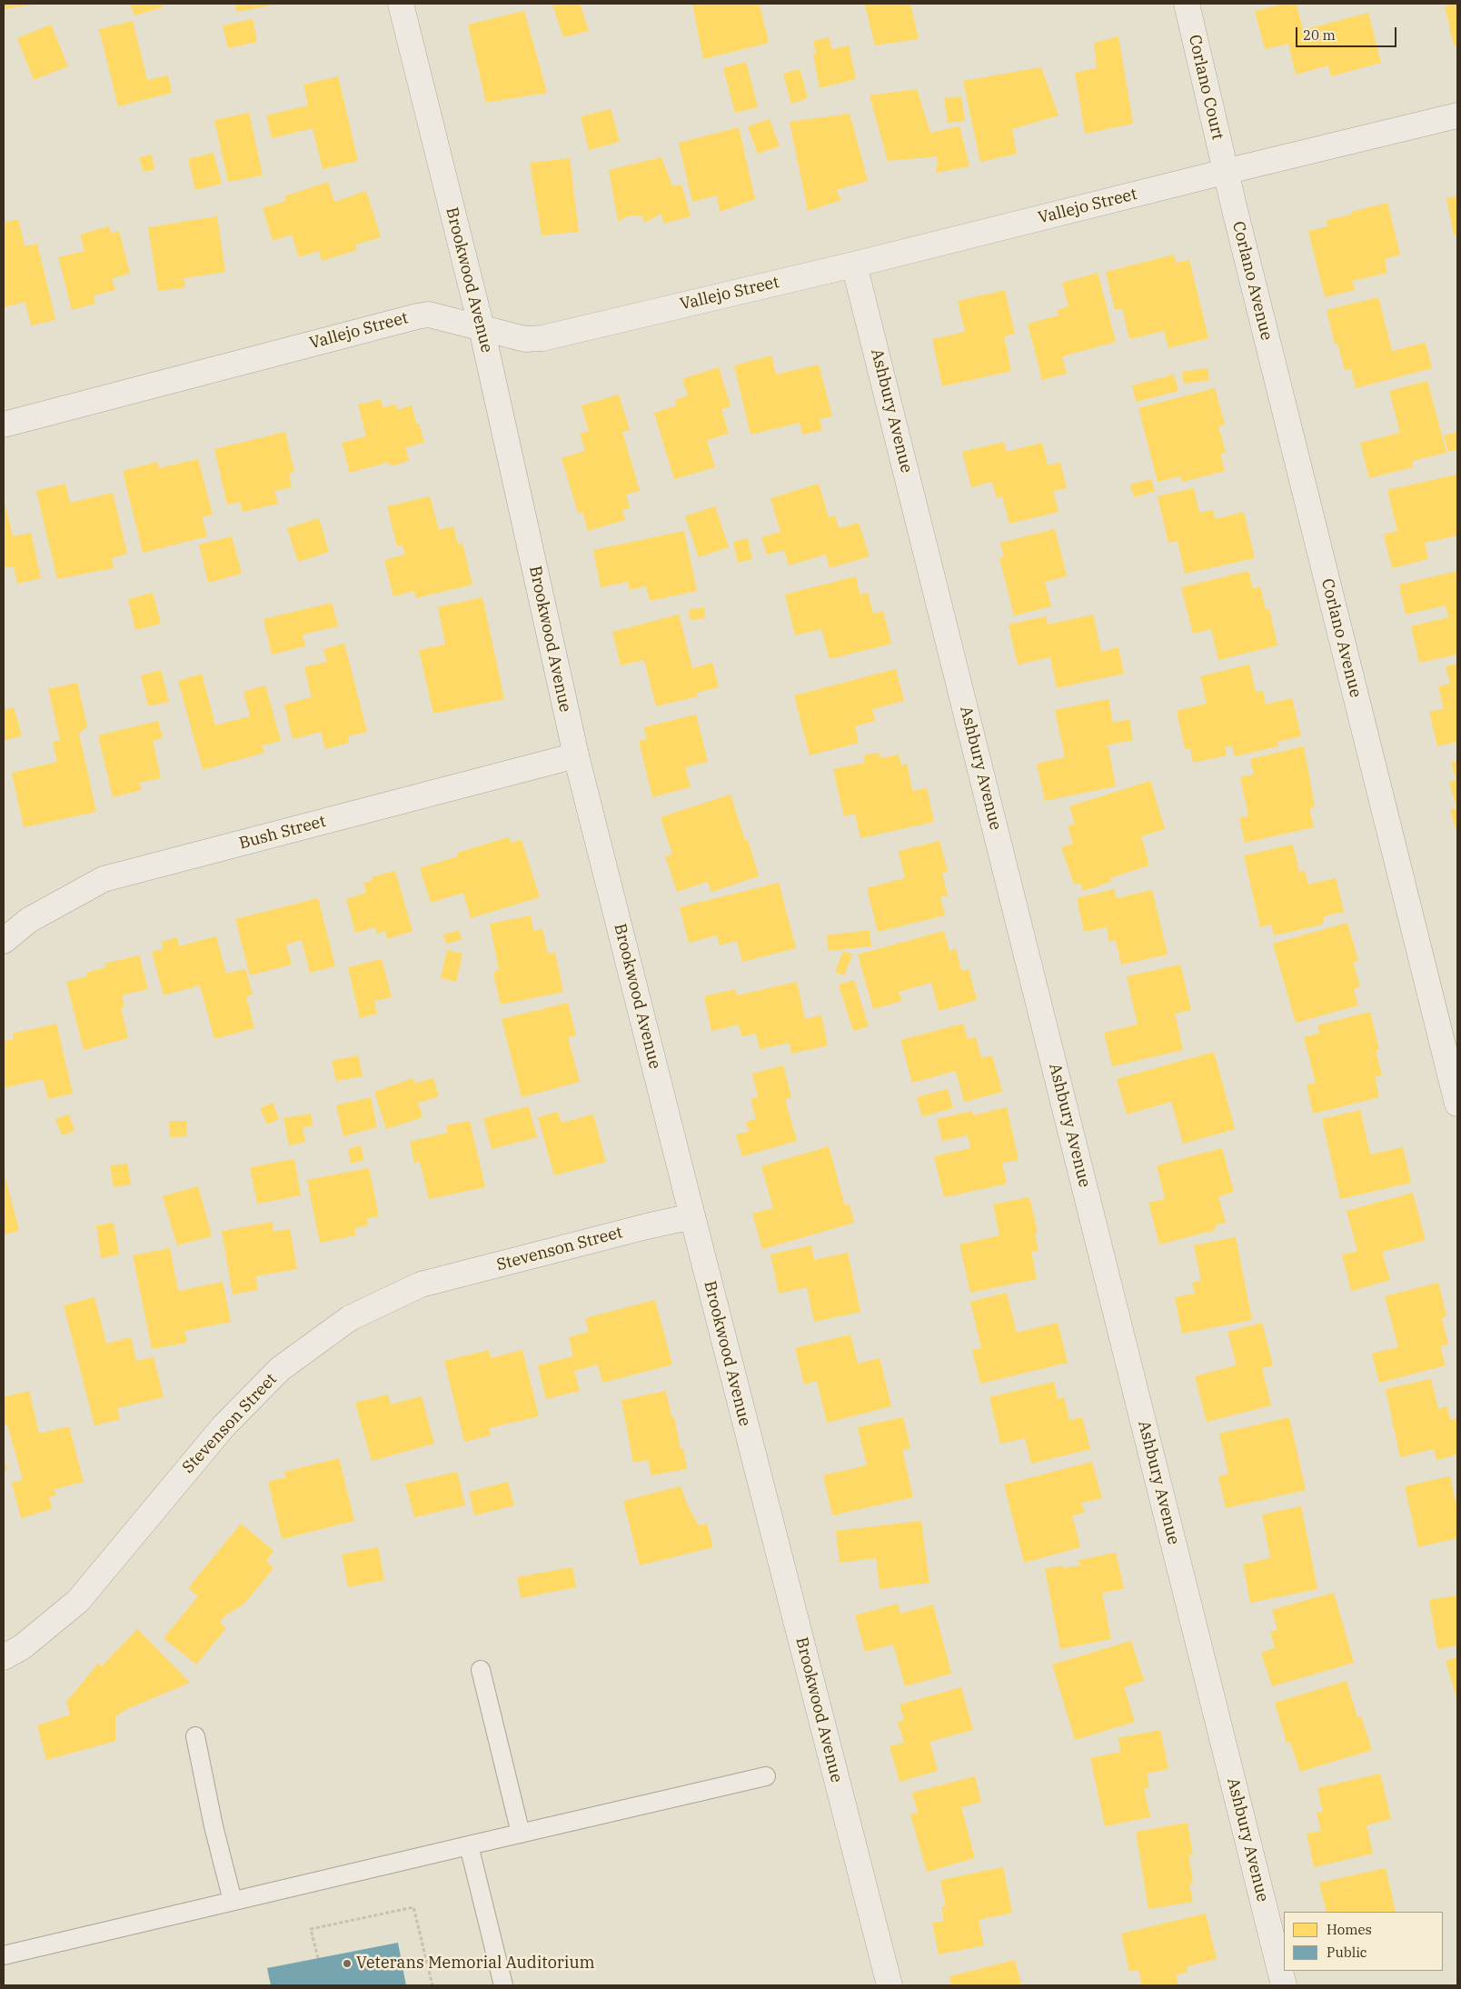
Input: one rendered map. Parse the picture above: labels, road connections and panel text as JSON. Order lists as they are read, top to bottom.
{
  "streets": {
    "street": [
      "Corlano Court",
      "Vallejo Street",
      "Brookwood Avenue",
      "Corlano Avenue",
      "Ashbury Avenue",
      "Bush Street",
      "Stevenson Street"
    ]
  },
  "crossings": [
    ["Corlano Court", "Vallejo Street"],
    ["Corlano Court", "Corlano Avenue"],
    ["Vallejo Street", "Brookwood Avenue"],
    ["Vallejo Street", "Corlano Avenue"],
    ["Vallejo Street", "Ashbury Avenue"],
    ["Brookwood Avenue", "Bush Street"],
    ["Brookwood Avenue", "Stevenson Street"]
  ],
  "places": ["Veterans Memorial Auditorium"],
  "legend": ["Homes", "Public"],
  "scale_bar": "20 m"
}
